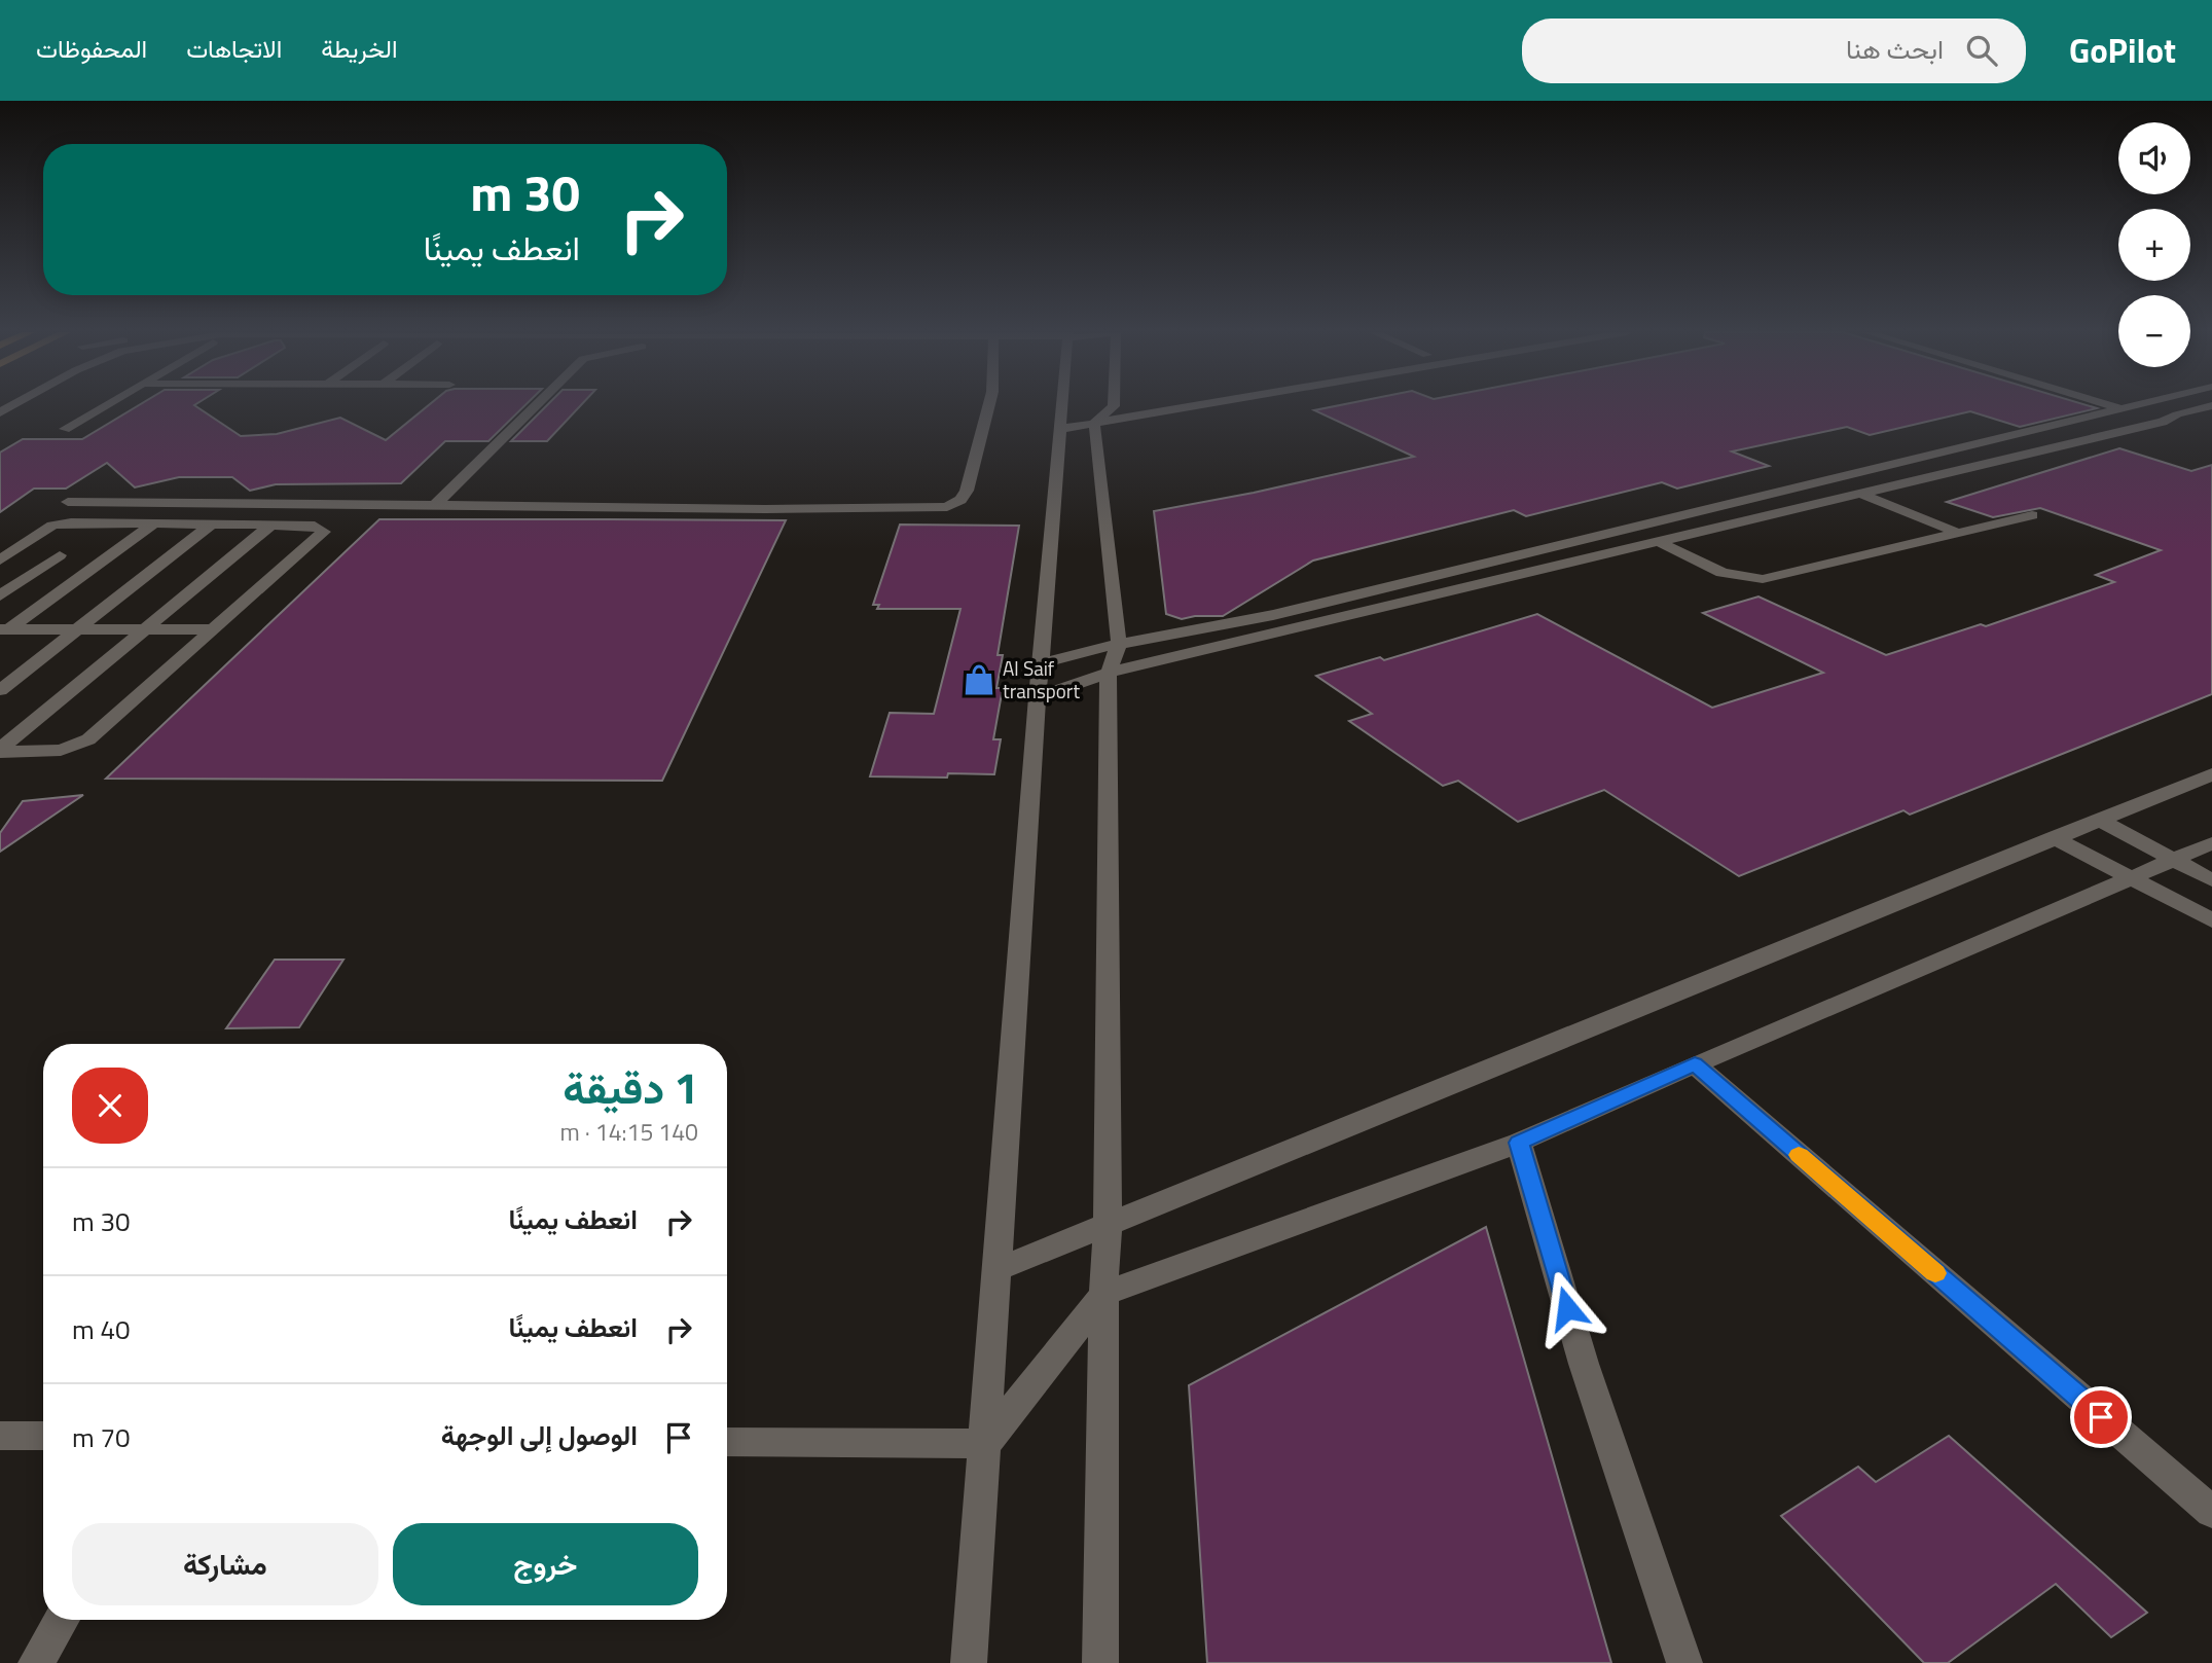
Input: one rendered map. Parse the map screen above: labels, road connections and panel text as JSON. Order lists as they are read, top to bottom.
{
  "places": {
    "shop": ["Al Saif transport"]
  },
  "page": {
    "header": "GoPilot",
    "search": "ابحث هنا",
    "nav": ["الخريطة", "الاتجاهات", "المحفوظات"],
    "map_buttons": ["+", "−"],
    "turn": ["30 m", "انعطف يمينًا"],
    "heading": ["1 دقيقة", "140 m · 14:15"],
    "list": [
      {
        "name": "انعطف يمينًا",
        "value": "30 m"
      },
      {
        "name": "انعطف يمينًا",
        "value": "40 m"
      },
      {
        "name": "الوصول إلى الوجهة",
        "value": "70 m"
      }
    ],
    "buttons": ["خروج", "مشاركة"]
  }
}
